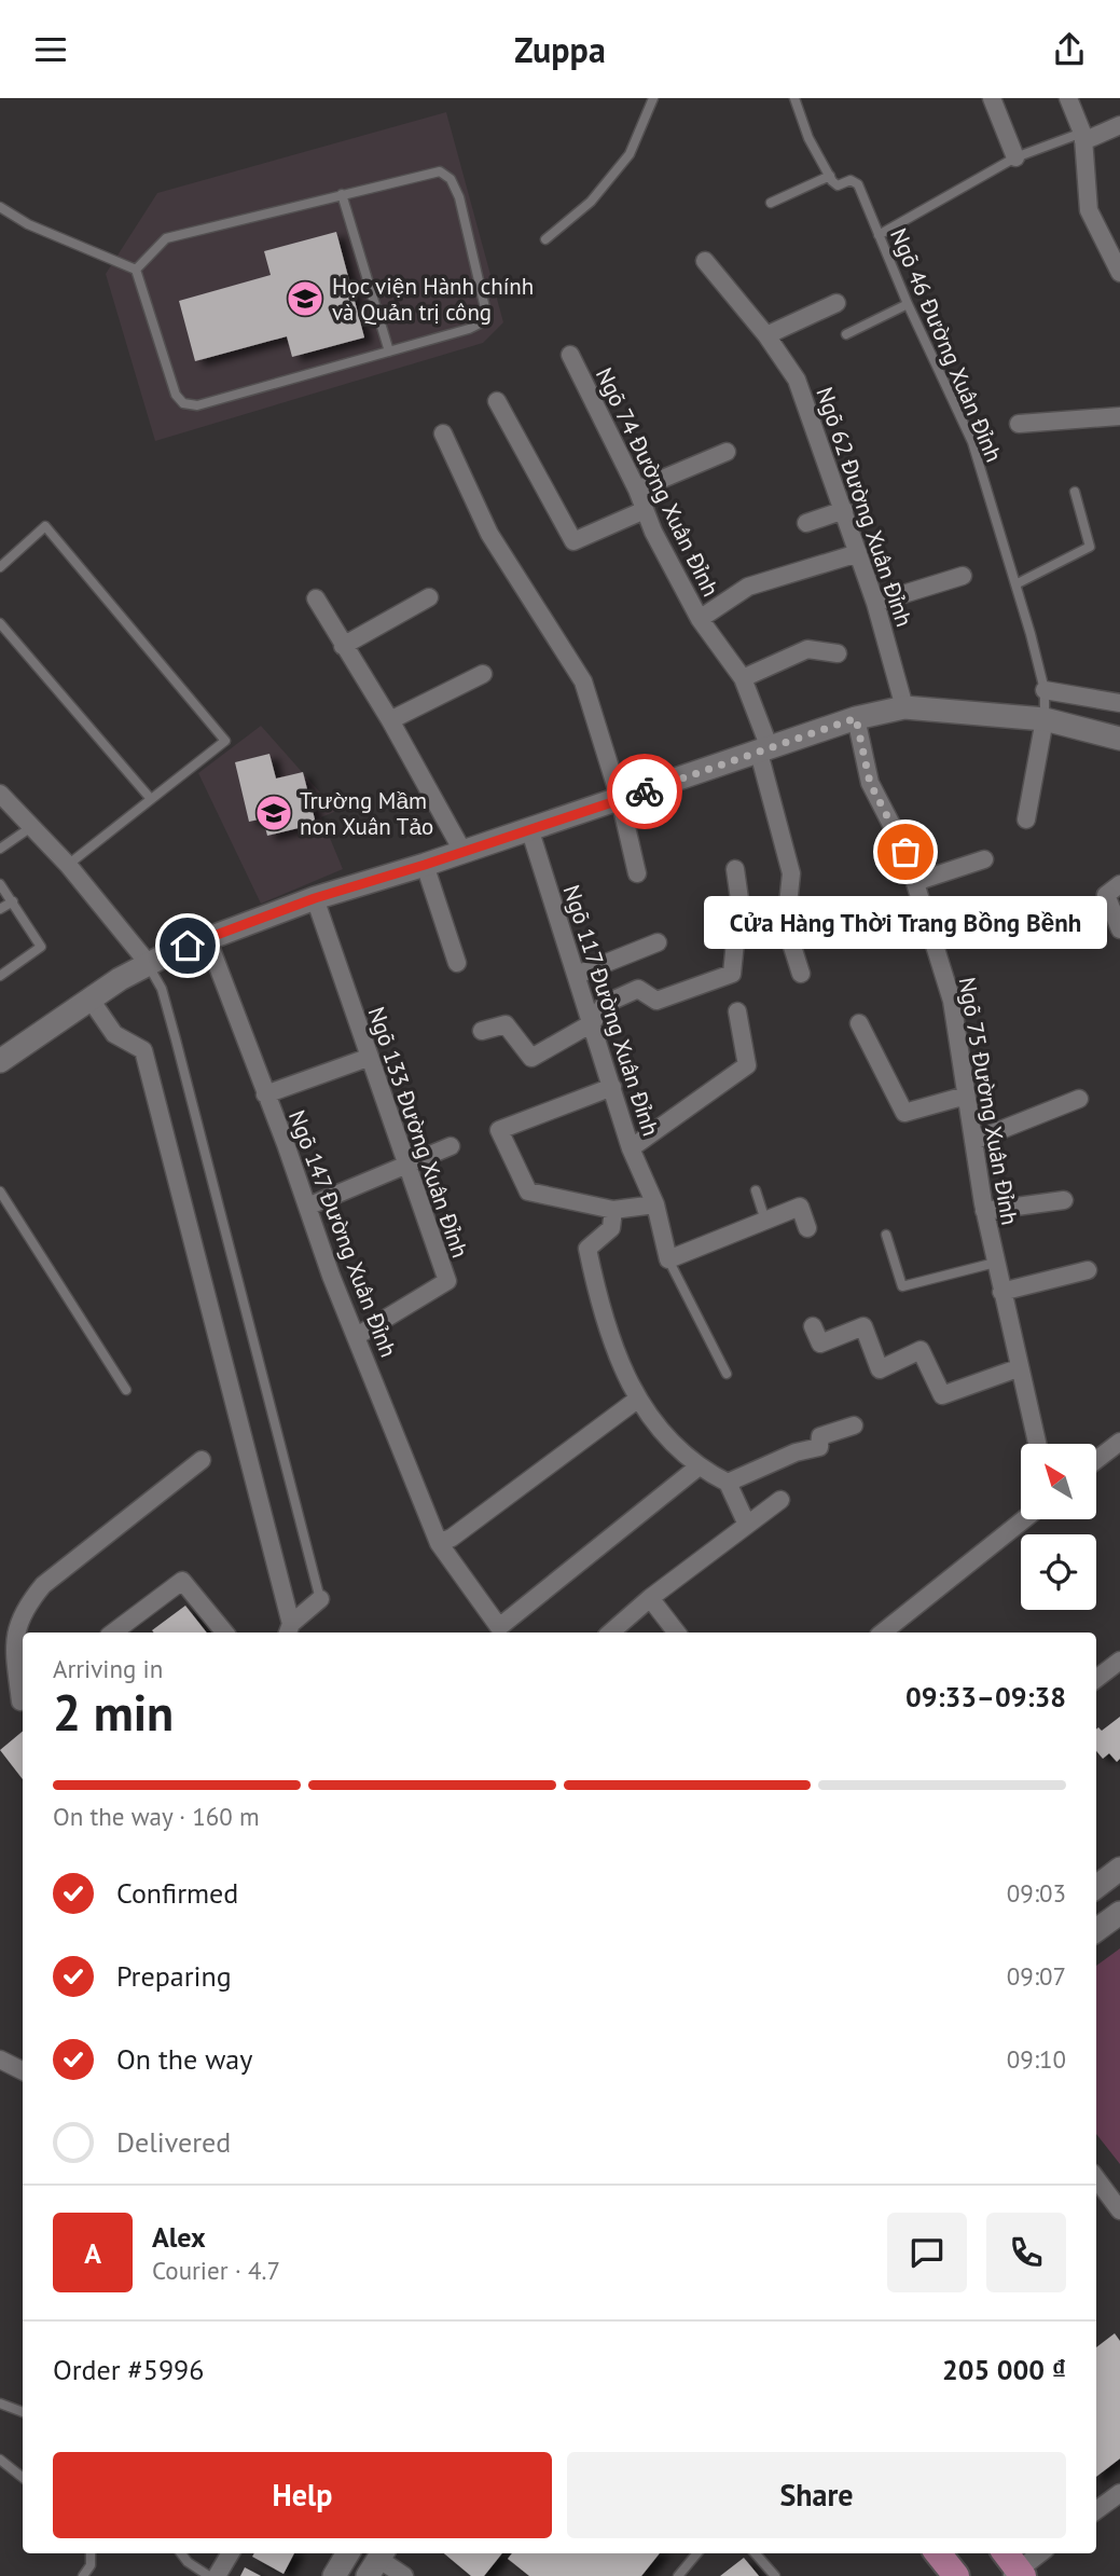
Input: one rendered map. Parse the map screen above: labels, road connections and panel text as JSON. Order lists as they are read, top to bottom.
{
  "streets": {
    "street": [
      "Ngõ 74 Đường Xuân Đỉnh",
      "Ngõ 62 Đường Xuân Đỉnh",
      "Ngõ 117 Đường Xuân Đỉnh",
      "Ngõ 75 Đường Xuân Đỉnh",
      "Ngõ 133 Đường Xuân Đỉnh",
      "Ngõ 147 Đường Xuân Đỉnh"
    ],
    "lane": ["Ngõ 46 Đường Xuân Đỉnh"]
  },
  "crossings": [
    ["Ngõ 133 Đường Xuân Đỉnh", "Ngõ 147 Đường Xuân Đỉnh"]
  ],
  "places": {
    "school or university": ["Học viện Hành chính và Quản trị công", "Trường Mầm non Xuân Tảo"],
    "other": ["Cửa Hàng Thời Trang Bồng Bềnh"]
  },
  "north": "top left",
  "page": {
    "header": "Zuppa",
    "bubble": "Cửa Hàng Thời Trang Bồng Bềnh",
    "heading": ["2 min", "Arriving in", "09:33–09:38"],
    "panel": [
      "Alex",
      "Courier · 4.7",
      "Order #5996",
      "205 000 ₫"
    ],
    "bar": "On the way · 160 m",
    "list": [
      ["Confirmed", "09:03"],
      ["Preparing", "09:07"],
      ["On the way", "09:10"],
      "Delivered"
    ],
    "round": "A",
    "buttons": ["Help", "Share"]
  }
}
